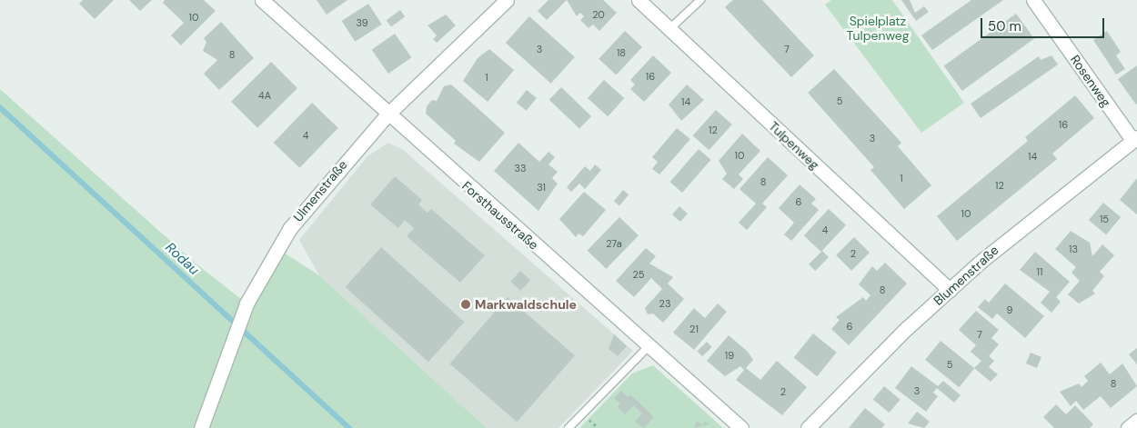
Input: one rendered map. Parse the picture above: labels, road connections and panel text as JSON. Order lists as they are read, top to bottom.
{
  "streets": {
    "street": [
      "Rosenweg",
      "Tulpenweg",
      "Ulmenstraße",
      "Forsthausstraße",
      "Blumenstraße"
    ]
  },
  "crossings": [
    ["Rosenweg", "Blumenstraße"],
    ["Tulpenweg", "Blumenstraße"],
    ["Ulmenstraße", "Forsthausstraße"]
  ],
  "water": ["Rodau"],
  "parks": ["Spielplatz Tulpenweg"],
  "places": ["Markwaldschule"],
  "house_numbers": [
    "20",
    "10",
    "39",
    "3",
    "7",
    "18",
    "8",
    "16",
    "1",
    "4A",
    "5",
    "14",
    "16",
    "12",
    "4",
    "3",
    "10",
    "14",
    "33",
    "1",
    "8",
    "12",
    "31",
    "6",
    "10",
    "15",
    "4",
    "27a",
    "13",
    "2",
    "11",
    "25",
    "8",
    "23",
    "9",
    "6",
    "21",
    "7",
    "19",
    "5",
    "8",
    "3",
    "2"
  ],
  "scale_bar": "50 m"
}
